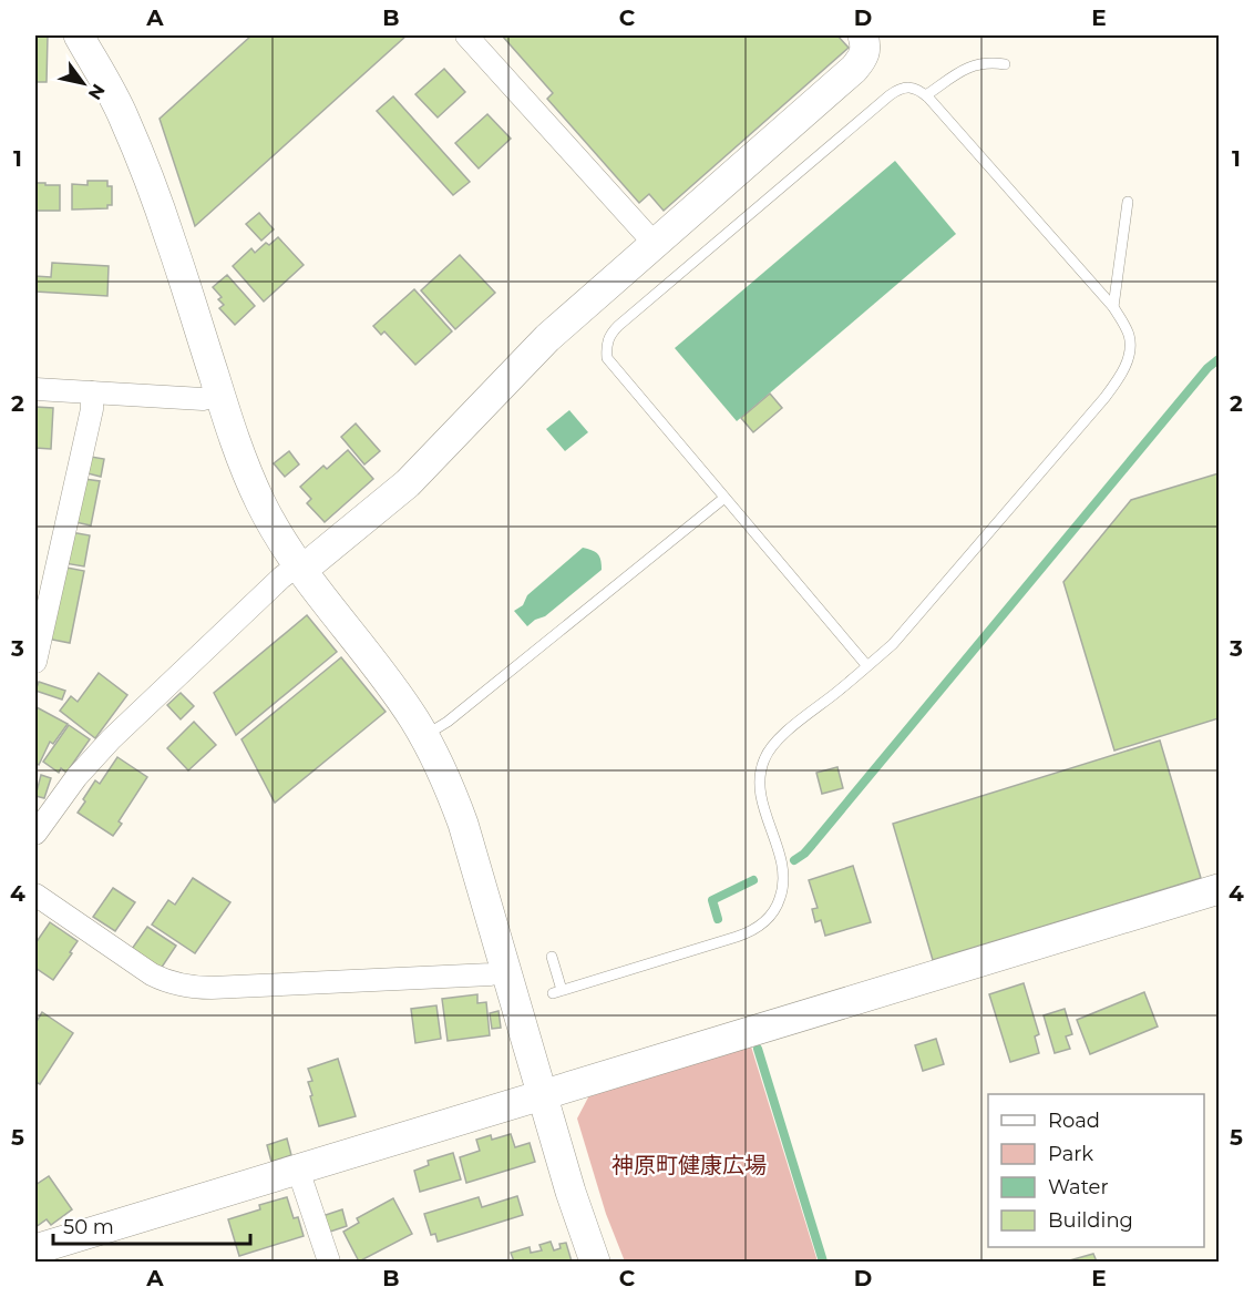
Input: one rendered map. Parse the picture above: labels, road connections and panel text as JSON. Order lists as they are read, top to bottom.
{
  "parks": ["神原町健康広場"],
  "legend": [
    "Road",
    "Park",
    "Water",
    "Building"
  ],
  "scale_bar": "50 m",
  "north": "bottom right",
  "grid": {
    "columns": [
      "A",
      "B",
      "C",
      "D",
      "E"
    ],
    "rows": [
      "1",
      "2",
      "3",
      "4",
      "5"
    ]
  }
}
